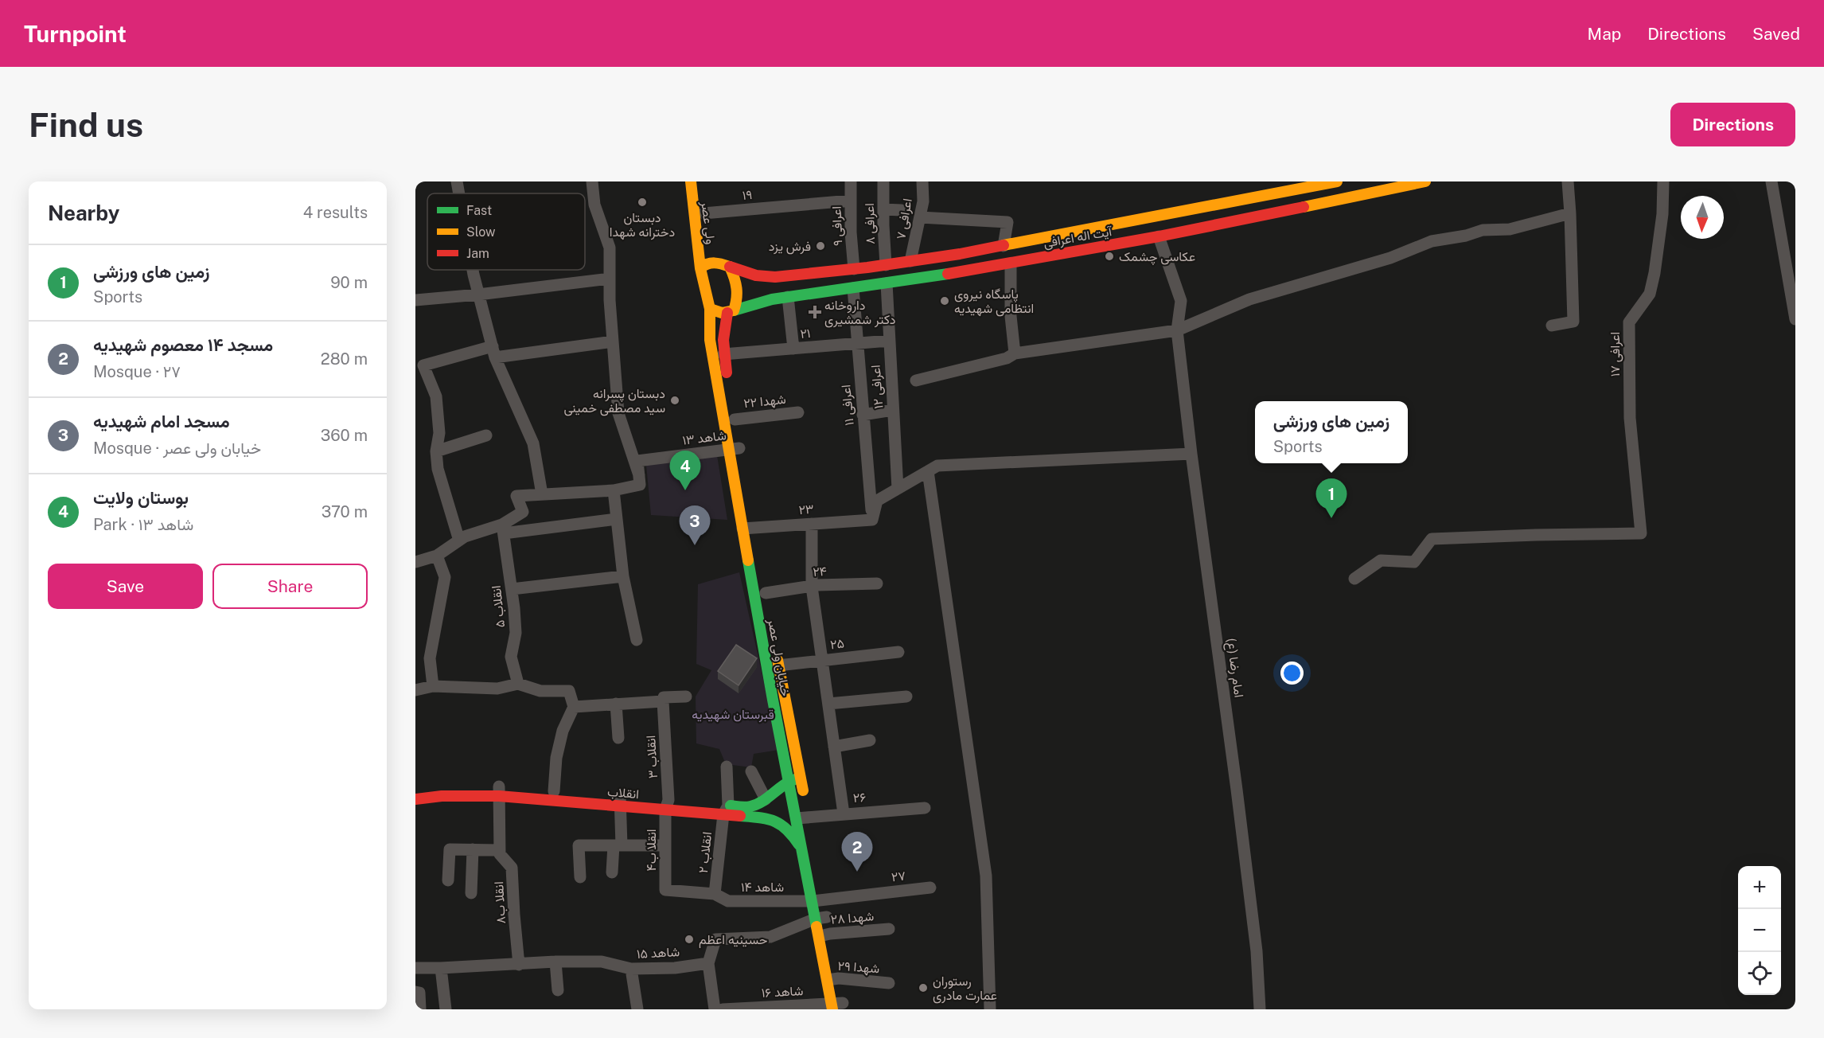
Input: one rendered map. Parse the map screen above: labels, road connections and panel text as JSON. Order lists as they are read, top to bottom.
{
  "streets": {
    "main road": [
      "ولی عصر",
      "آیت اله اعرافی",
      "خیابان ولی عصر",
      "انقلاب"
    ],
    "street": [
      "۱۹",
      "اعرافی ۷",
      "اعرافی ۸",
      "اعرافی ۹",
      "۲۱",
      "اعرافی ۱۷",
      "اعرافی ۱۲",
      "شهدا ۲۲",
      "اعرافی ۱۱",
      "شاهد ۱۳",
      "۲۳",
      "۲۴",
      "انقلاب ۵",
      "۲۵",
      "امام رضا (ع)",
      "انقلاب ۳",
      "۲۶",
      "انقلا ب۴",
      "انقلاب ۲",
      "۲۷",
      "شاهد ۱۴",
      "انقلا ب۸",
      "شهدا ۲۸",
      "شاهد ۱۵",
      "شهدا ۲۹",
      "شاهد ۱۶"
    ]
  },
  "crossings": [
    ["۱۹", "ولی عصر"],
    ["۱۹", "اعرافی ۹"],
    ["اعرافی ۷", "آیت اله اعرافی"],
    ["ولی عصر", "آیت اله اعرافی"],
    ["ولی عصر", "خیابان ولی عصر"],
    ["اعرافی ۸", "آیت اله اعرافی"],
    ["اعرافی ۹", "آیت اله اعرافی"],
    ["آیت اله اعرافی", "اعرافی ۱۲"],
    ["آیت اله اعرافی", "اعرافی ۱۱"],
    ["آیت اله اعرافی", "خیابان ولی عصر"],
    ["آیت اله اعرافی", "امام رضا (ع)"],
    ["۲۱", "اعرافی ۱۲"],
    ["۲۱", "اعرافی ۱۱"],
    ["۲۱", "خیابان ولی عصر"],
    ["شهدا ۲۲", "خیابان ولی عصر"],
    ["اعرافی ۱۱", "۲۳"],
    ["شاهد ۱۳", "خیابان ولی عصر"],
    ["۲۳", "خیابان ولی عصر"],
    ["۲۵", "خیابان ولی عصر"],
    ["خیابان ولی عصر", "انقلاب"],
    ["خیابان ولی عصر", "۲۶"],
    ["خیابان ولی عصر", "۲۷"],
    ["خیابان ولی عصر", "شاهد ۱۴"],
    ["خیابان ولی عصر", "شهدا ۲۸"],
    ["خیابان ولی عصر", "شهدا ۲۹"],
    ["خیابان ولی عصر", "شاهد ۱۶"],
    ["انقلاب ۳", "انقلاب"],
    ["انقلاب ۳", "انقلا ب۴"],
    ["انقلاب", "انقلا ب۴"],
    ["انقلاب", "انقلاب ۲"],
    ["انقلا ب۴", "شاهد ۱۴"],
    ["انقلاب ۲", "شاهد ۱۴"],
    ["۲۷", "شاهد ۱۴"],
    ["انقلا ب۸", "شاهد ۱۵"],
    ["شهدا ۲۹", "شاهد ۱۶"]
  ],
  "parks": ["قبرستان شهیدیه"],
  "places": {
    "other": [
      "دبستان دخترانه شهدا",
      "فرش یزد",
      "عکاسی چشمک",
      "پاسگاه نیروی انتظامی شهیدیه",
      "دبستان پسرانه سید مصطفی خمینی",
      "حسینیه اعظم",
      "رستوران عمارت مادری"
    ],
    "health": ["داروخانه دکتر شمشیری"]
  },
  "legend": ["Fast", "Slow", "Jam"],
  "north": "bottom",
  "page": {
    "header": "Turnpoint",
    "nav": ["Map", "Directions", "Saved"],
    "buttons": [
      "Directions",
      ["Save", "Share"]
    ],
    "title": "Find us",
    "heading": ["Nearby", "4 results"],
    "list": [
      {
        "mark": "1",
        "name": "زمین های ورزشی",
        "note": "Sports",
        "value": "90 m"
      },
      {
        "mark": "2",
        "name": "مسجد ۱۴ معصوم شهیدیه",
        "note": "Mosque · ۲۷",
        "value": "280 m"
      },
      {
        "mark": "3",
        "name": "مسجد امام شهیدیه",
        "note": "Mosque · خیابان ولی عصر",
        "value": "360 m"
      },
      {
        "mark": "4",
        "name": "بوستان ولایت",
        "note": "Park · شاهد ۱۳",
        "value": "370 m"
      }
    ],
    "popup": ["زمین های ورزشی", "Sports"],
    "pins": [
      "4",
      "1",
      "3",
      "2"
    ],
    "map_buttons": ["+", "−"]
  }
}
